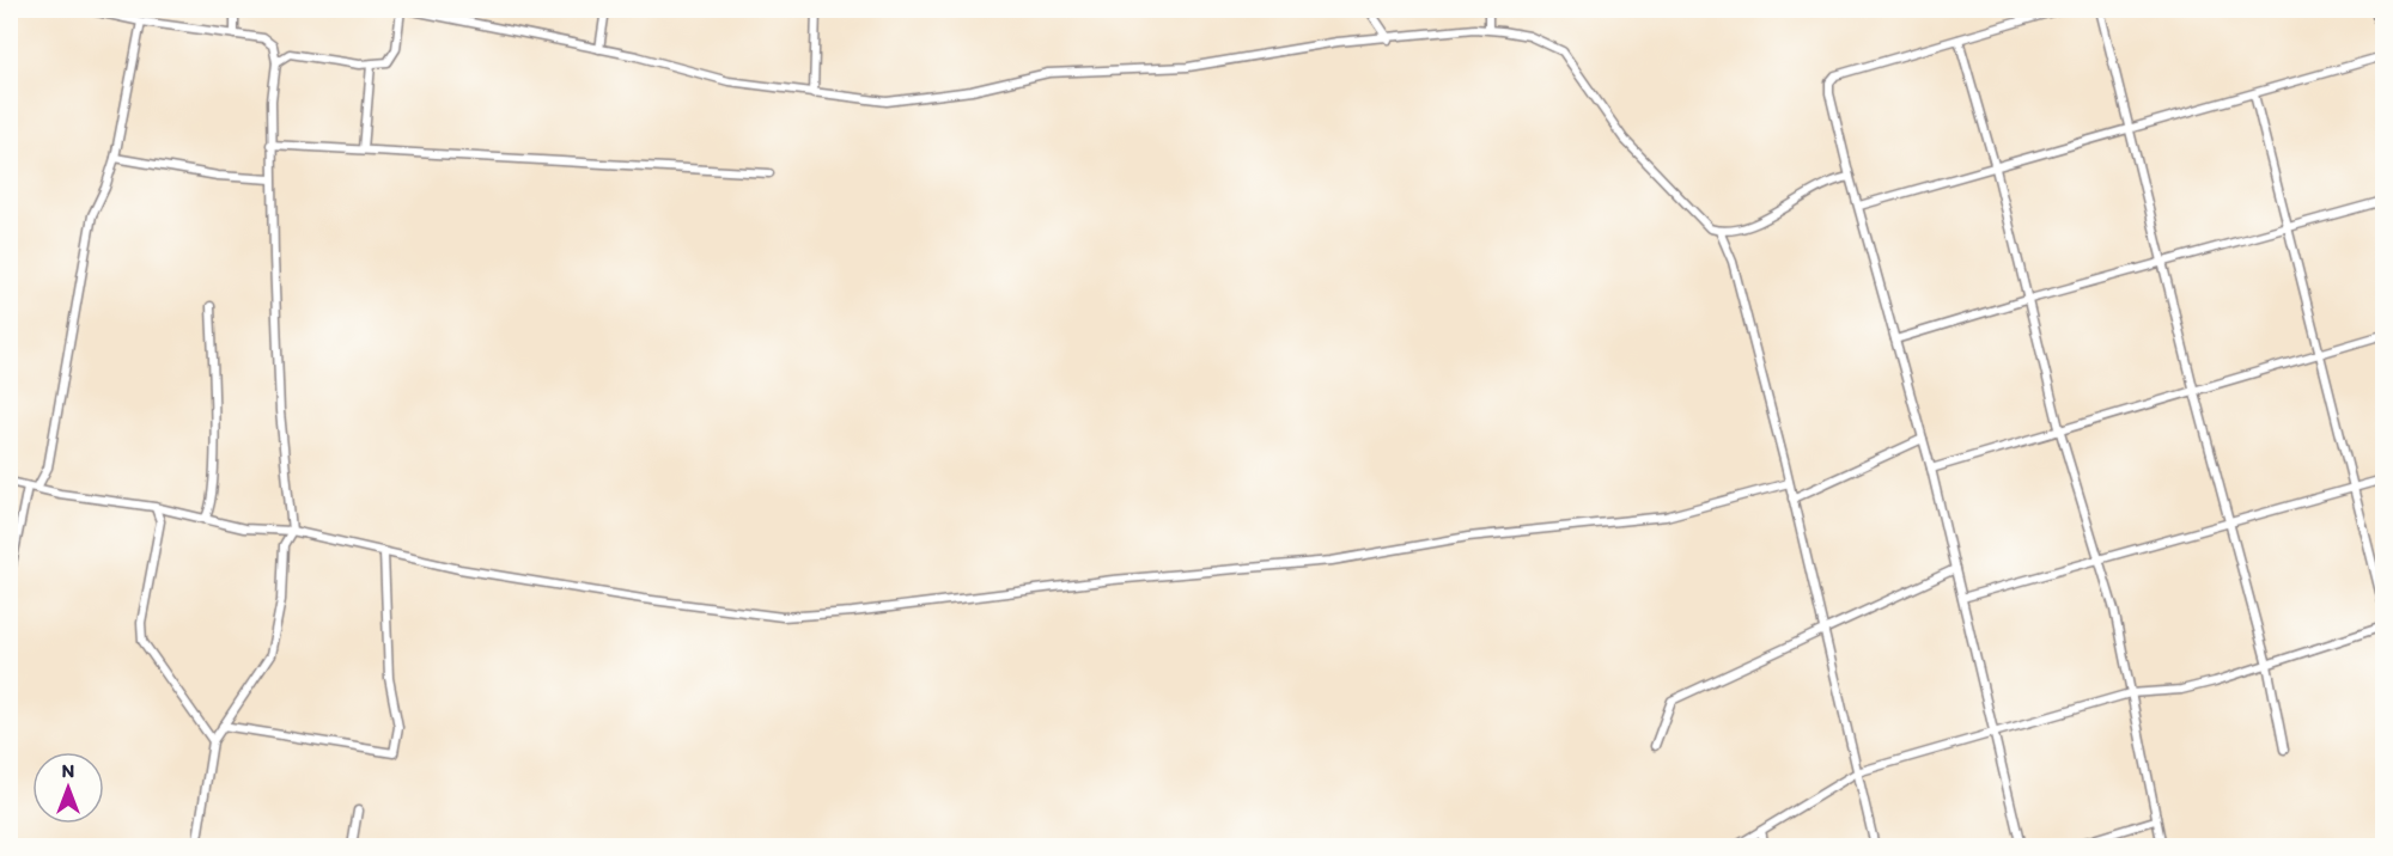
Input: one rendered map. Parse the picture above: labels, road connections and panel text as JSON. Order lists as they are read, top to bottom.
{
  "north": "top"
}
